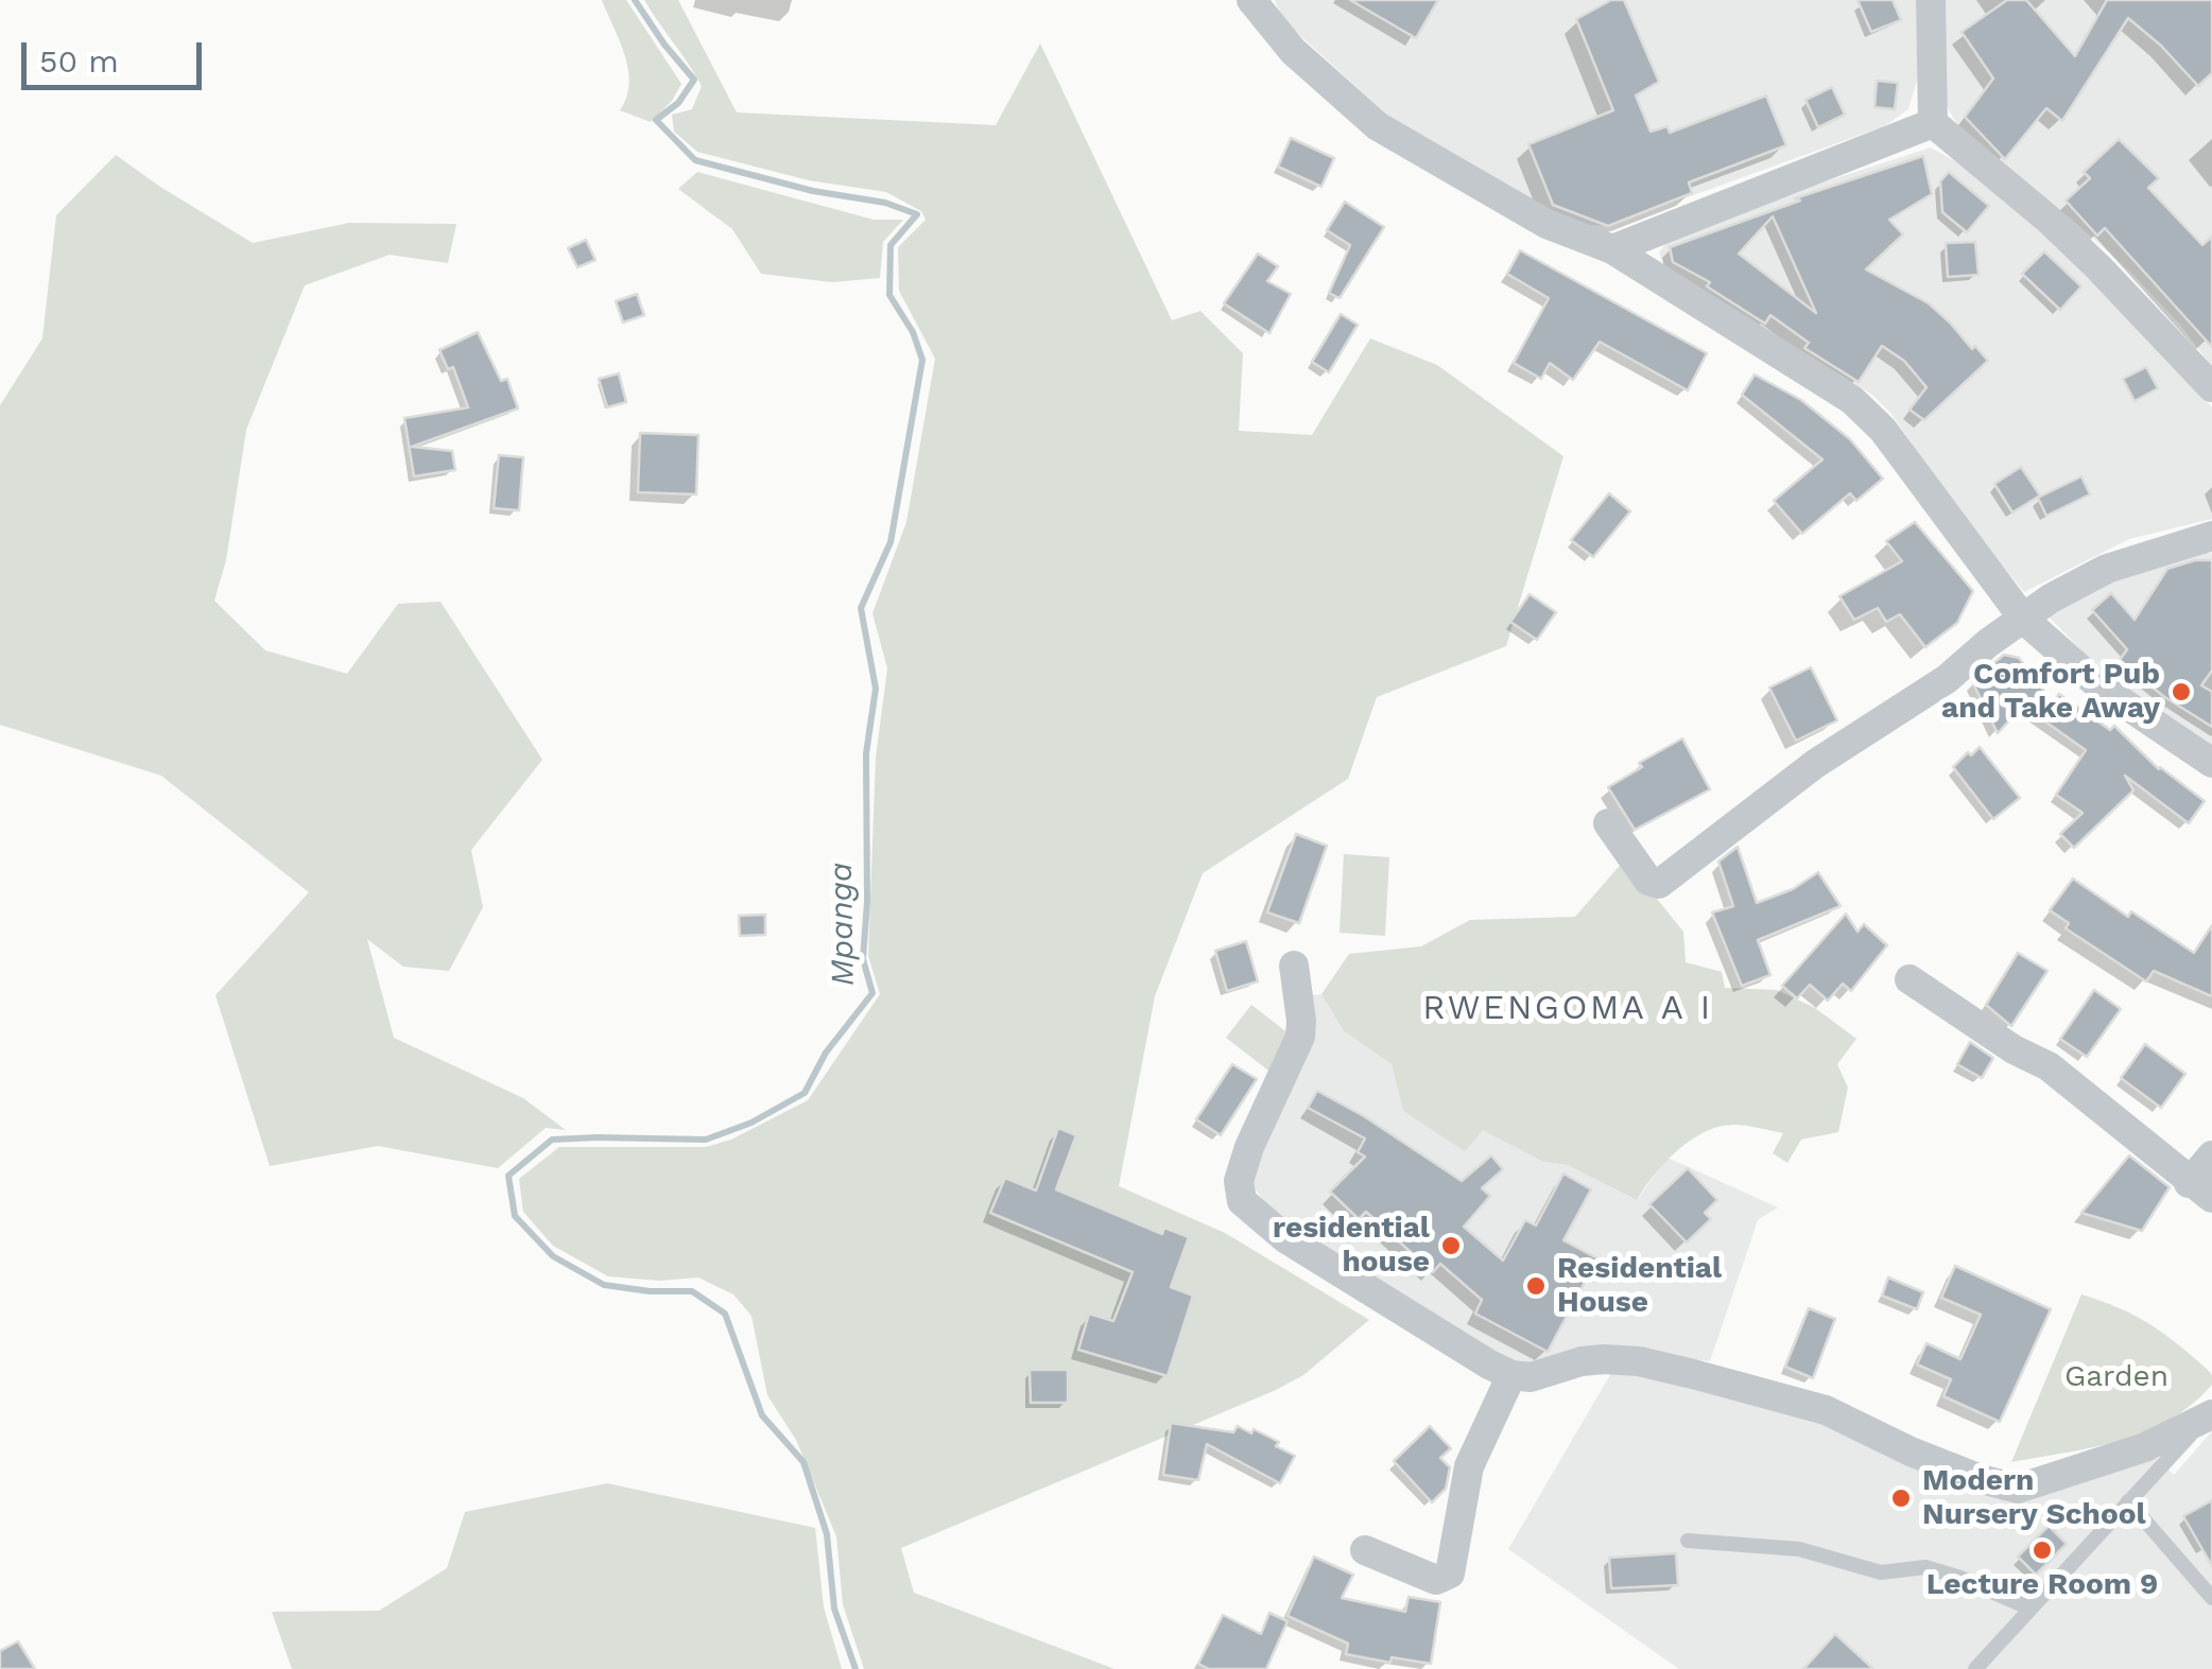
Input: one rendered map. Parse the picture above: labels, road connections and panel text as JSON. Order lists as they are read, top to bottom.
{
  "districts": ["RWENGOMA A I"],
  "water": ["Mpanga"],
  "parks": ["Garden"],
  "places": [
    "Comfort Pub and Take Away",
    "residential house",
    "Residential House",
    "Modern Nursery School",
    "Lecture Room 9"
  ],
  "scale_bar": "50 m"
}
